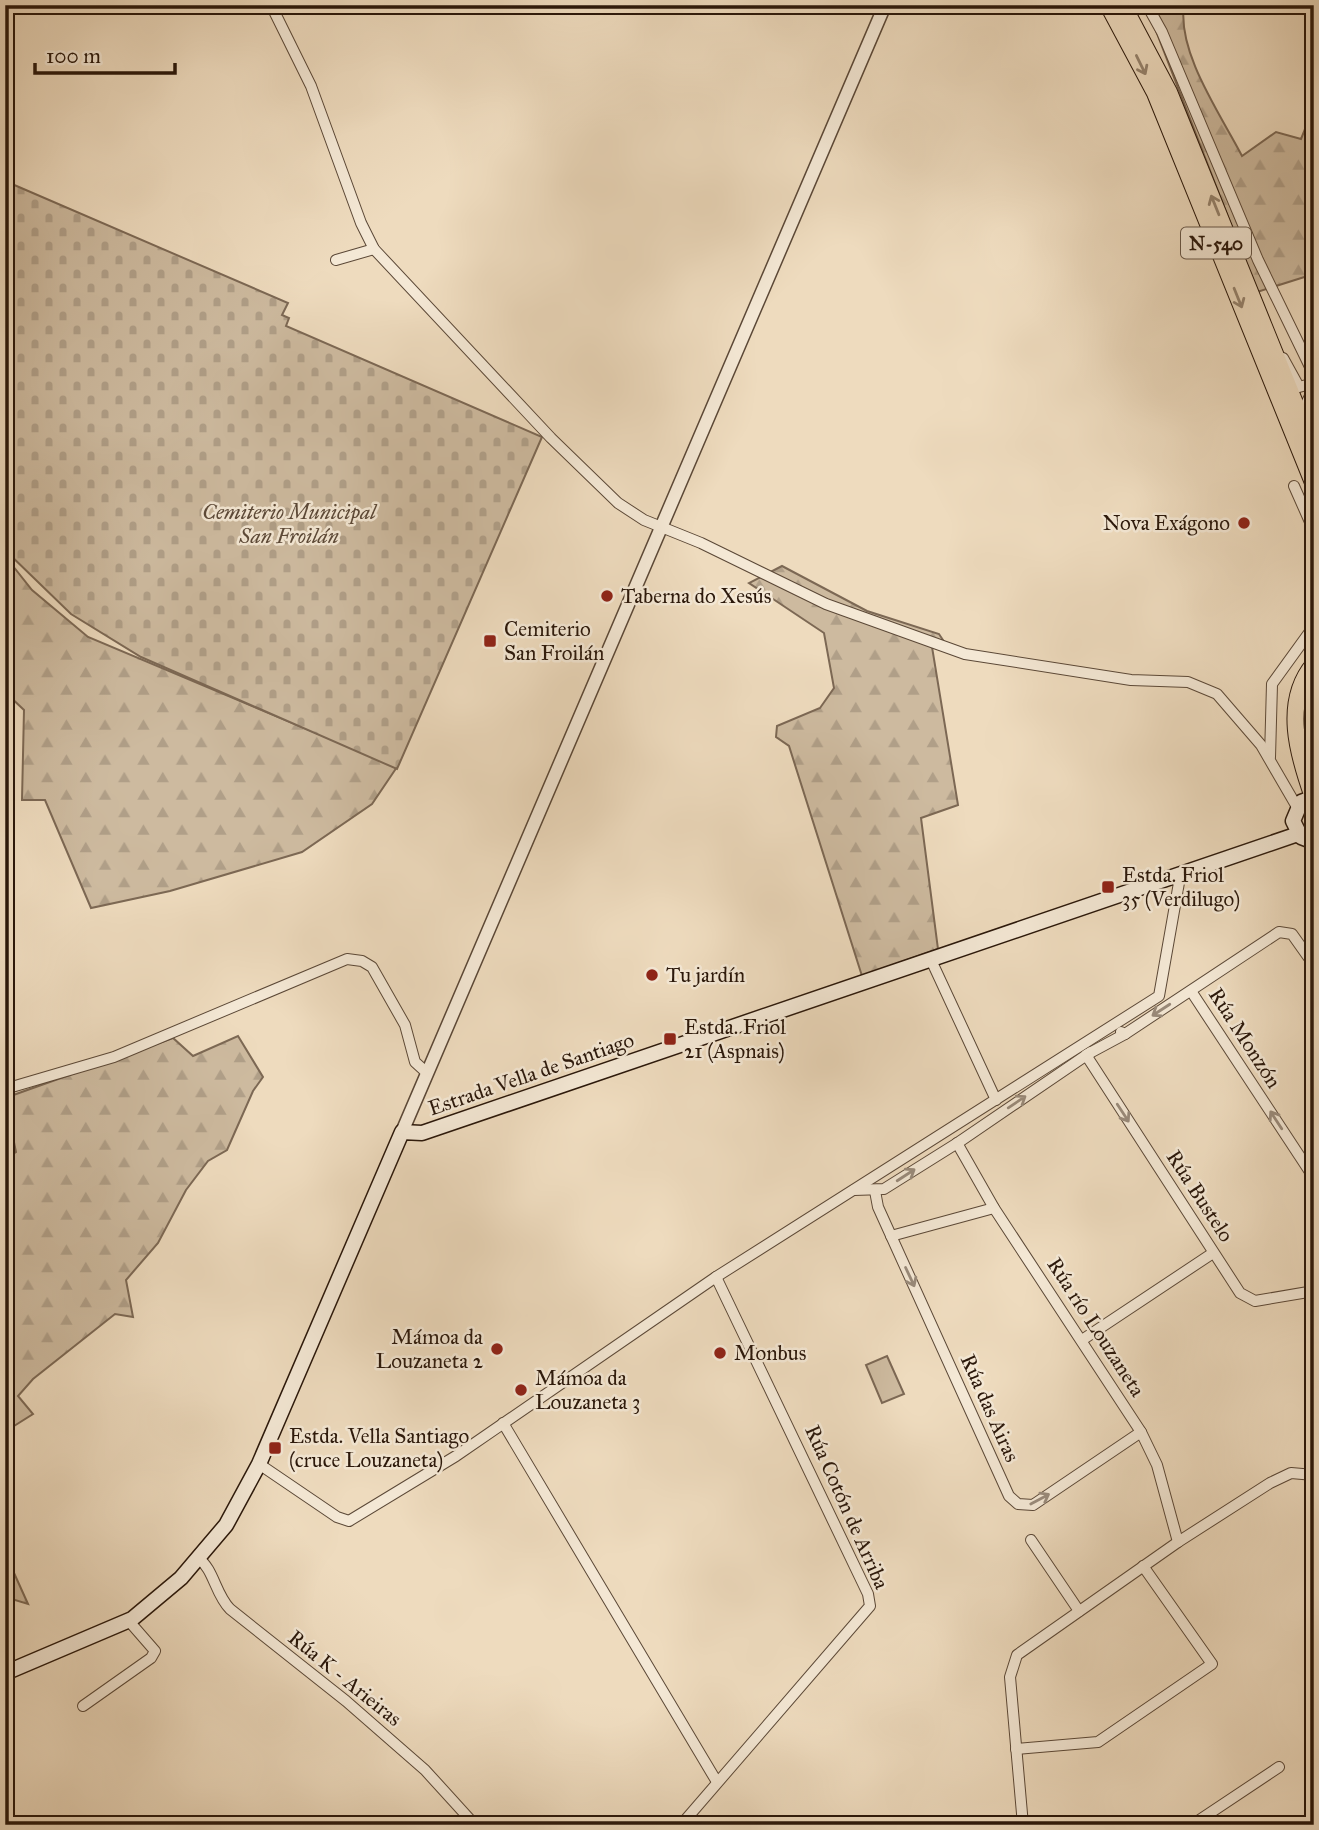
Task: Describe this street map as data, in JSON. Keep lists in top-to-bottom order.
{
  "streets": {
    "highway": ["N-540"],
    "main road": ["Estrada Vella de Santiago"],
    "street": [
      "Rúa Monzón",
      "Rúa Bustelo",
      "Rúa río Louzaneta",
      "Rúa das Airas",
      "Rúa Cotón de Arriba",
      "Rúa K - Arieiras"
    ]
  },
  "crossings": [
    ["Rúa río Louzaneta", "Rúa das Airas"]
  ],
  "one_way": ["Rúa Monzón", "Rúa Bustelo"],
  "parks": ["Cemiterio Municipal San Froilán"],
  "places": {
    "other": [
      "Nova Exágono",
      "Taberna do Xesús",
      "Tu jardín",
      "Mámoa da Louzaneta 2",
      "Monbus",
      "Mámoa da Louzaneta 3"
    ],
    "transit": [
      "Cemiterio San Froilán",
      "Estda. Friol 35 (Verdilugo)",
      "Estda. Friol 21 (Aspnais)",
      "Estda. Vella Santiago (cruce Louzaneta)"
    ]
  },
  "scale_bar": "100 m"
}
